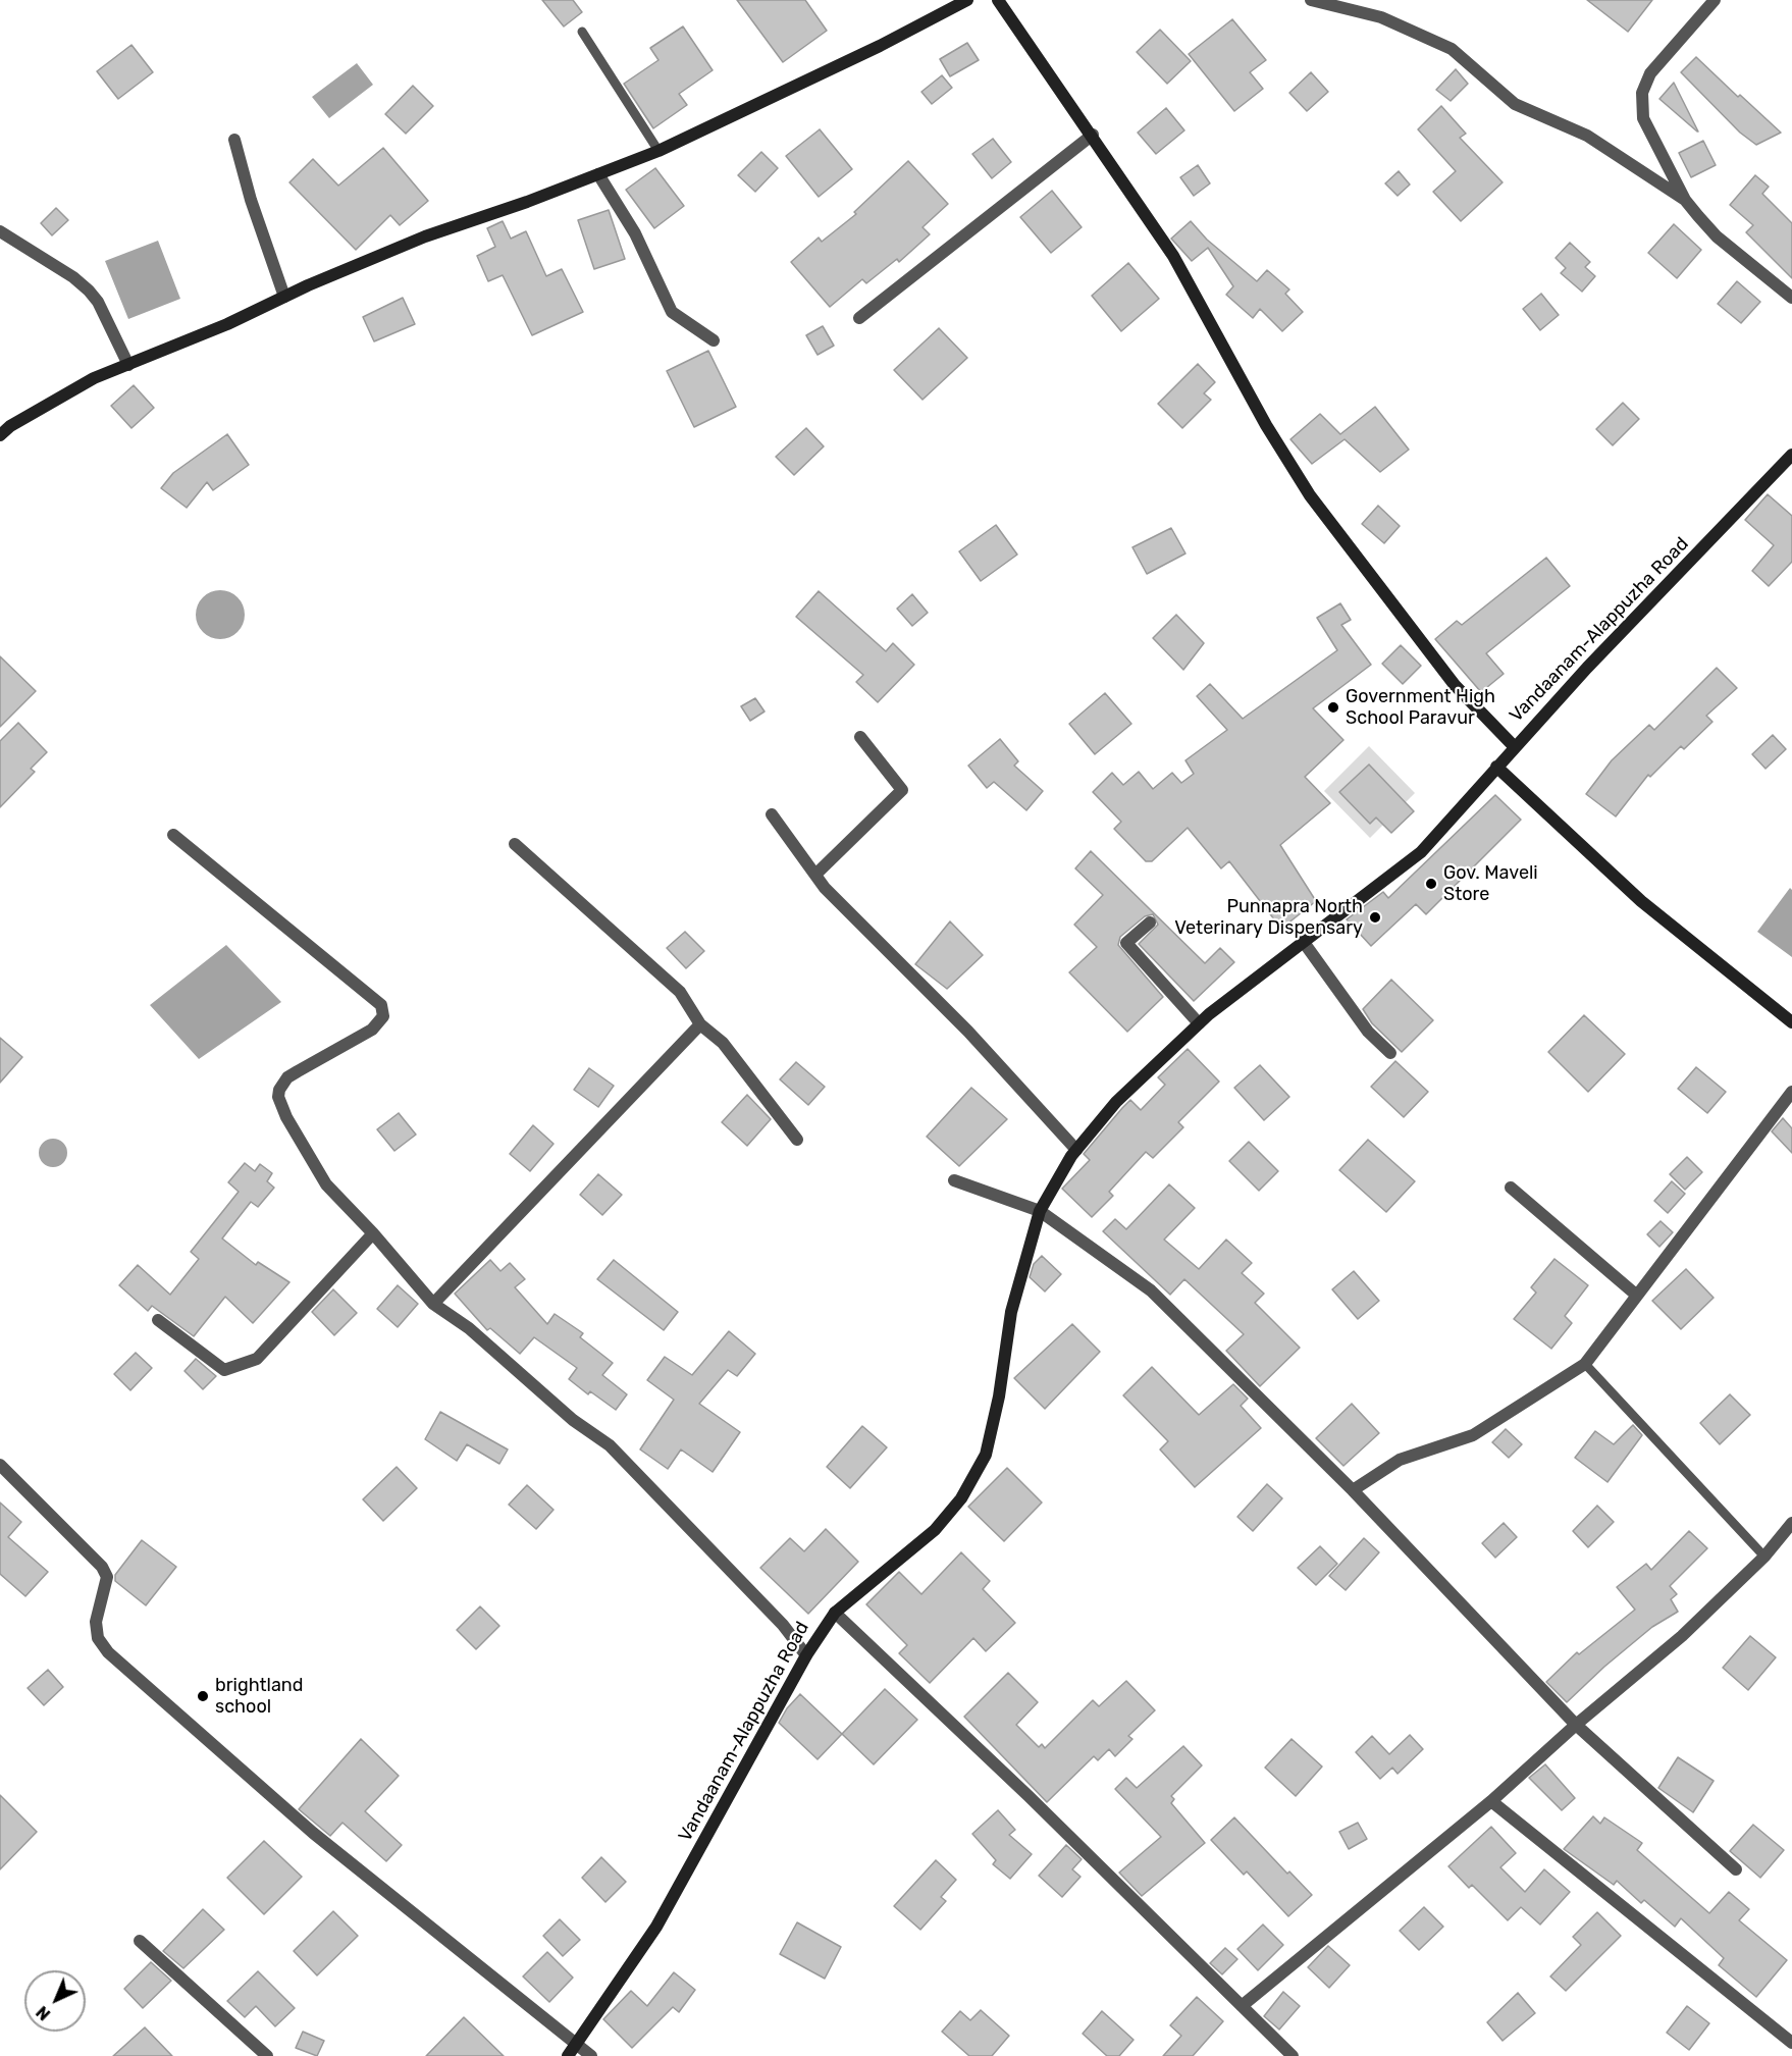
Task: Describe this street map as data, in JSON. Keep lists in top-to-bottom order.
{
  "streets": {
    "street": ["Vandaanam-Alappuzha Road"]
  },
  "places": [
    "Government High School Paravur",
    "Gov. Maveli Store",
    "Punnapra North Veterinary Dispensary",
    "brightland school"
  ],
  "north": "bottom left"
}
